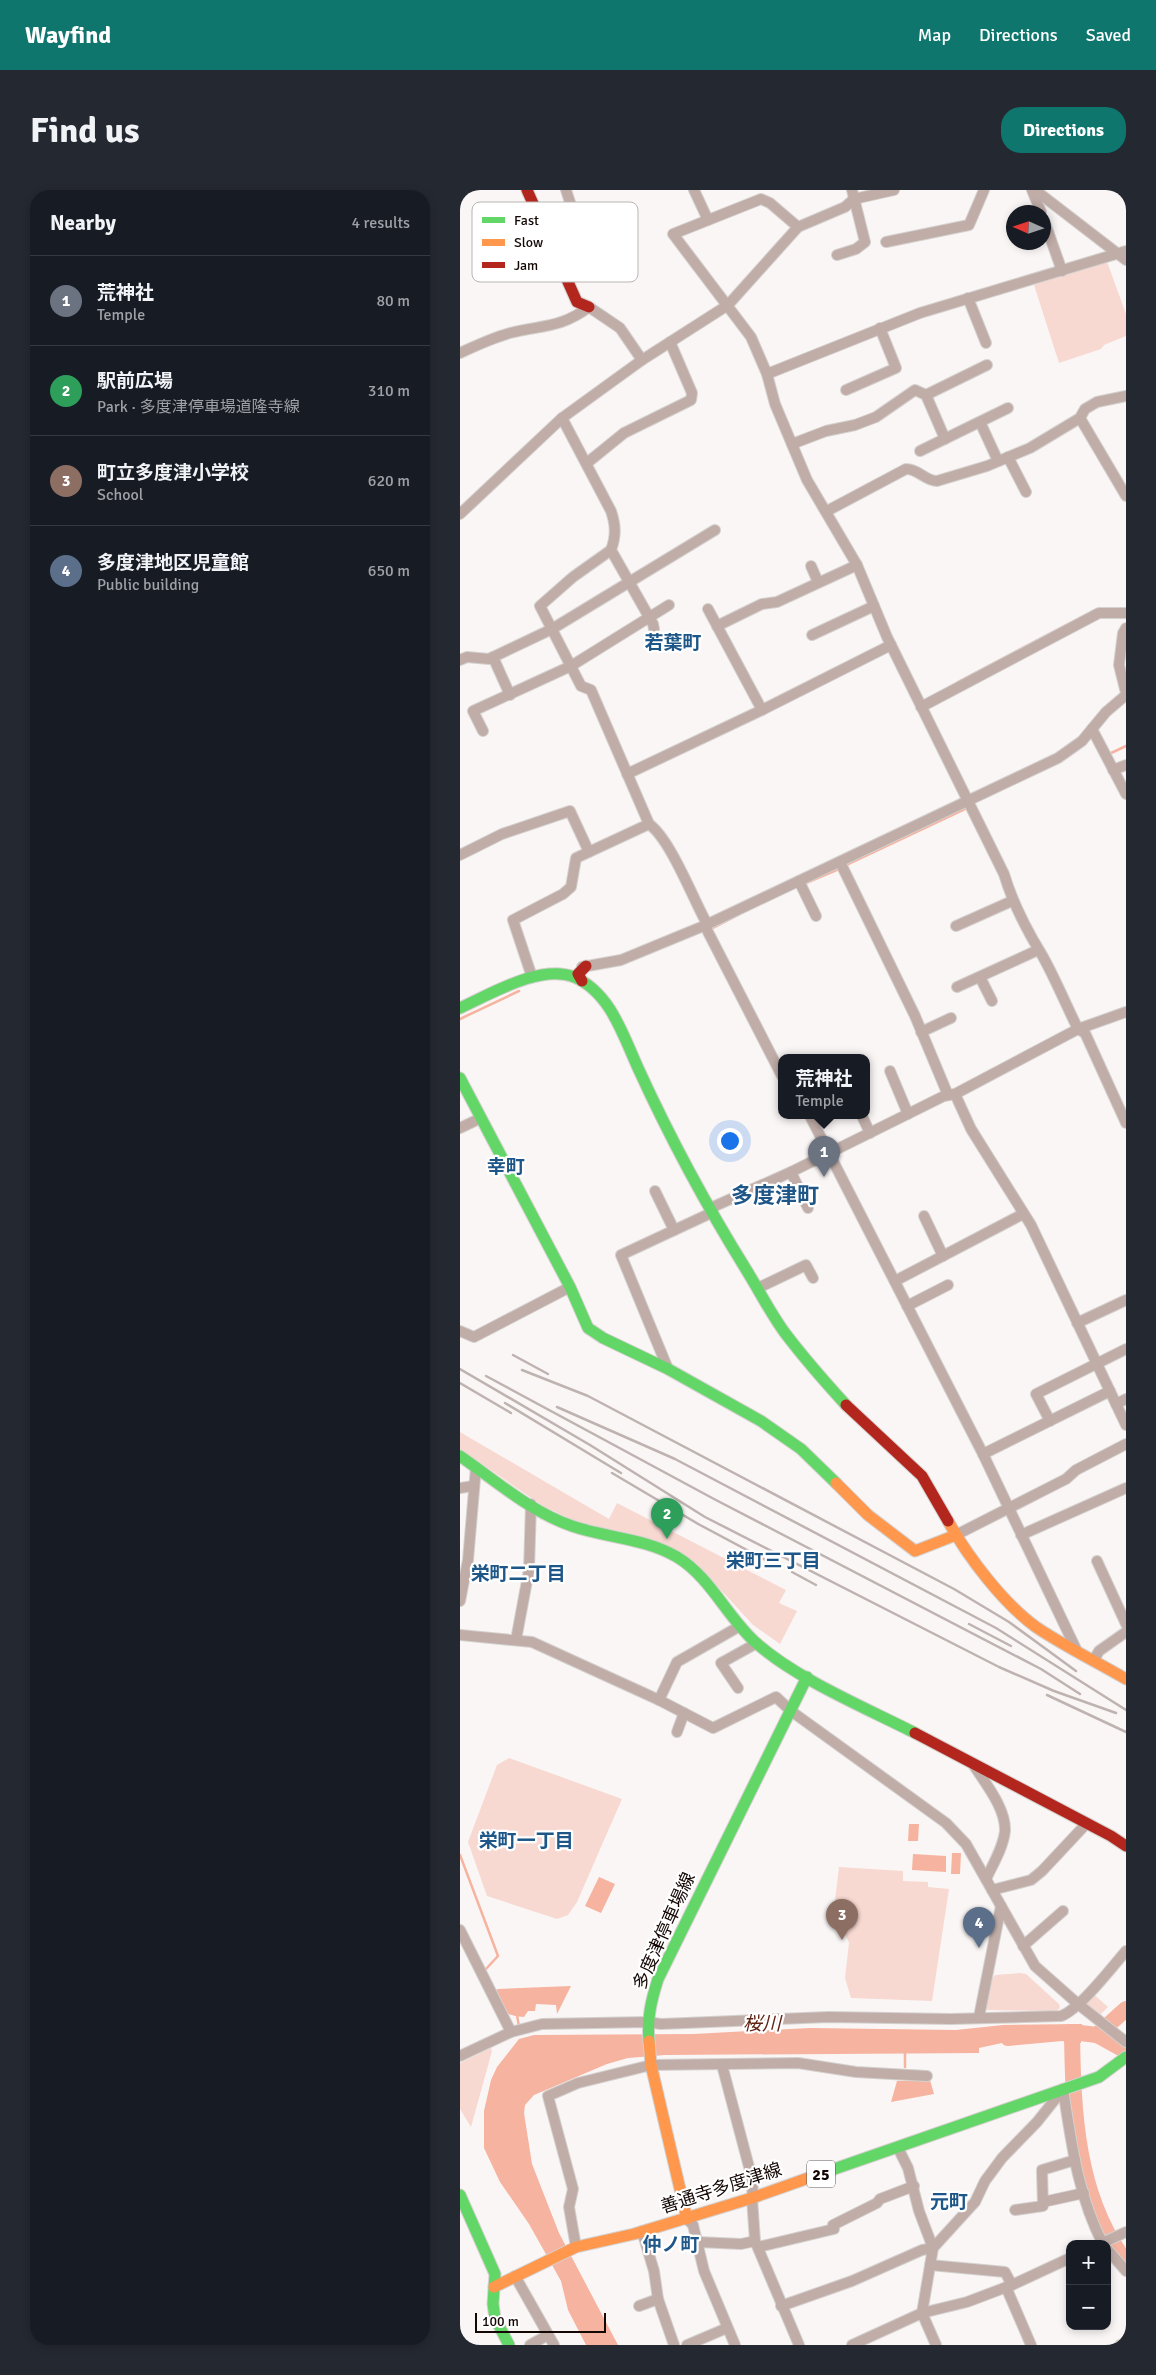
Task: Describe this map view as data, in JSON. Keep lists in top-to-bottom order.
{
  "streets": {
    "street": ["多度津停車場線", "25", "善通寺多度津線"]
  },
  "crossings": [
    ["多度津停車場線", "善通寺多度津線"]
  ],
  "districts": [
    "若葉町",
    "幸町",
    "多度津町",
    "栄町三丁目",
    "栄町二丁目",
    "栄町一丁目",
    "元町",
    "仲ノ町"
  ],
  "water": ["桜川"],
  "legend": ["Fast", "Slow", "Jam"],
  "scale_bar": "100 m",
  "north": "left",
  "page": {
    "header": "Wayfind",
    "nav": ["Map", "Directions", "Saved"],
    "buttons": "Directions",
    "title": "Find us",
    "heading": ["Nearby", "4 results"],
    "list": [
      {
        "mark": "1",
        "name": "荒神社",
        "note": "Temple",
        "value": "80 m"
      },
      {
        "mark": "2",
        "name": "駅前広場",
        "note": "Park · 多度津停車場道隆寺線",
        "value": "310 m"
      },
      {
        "mark": "3",
        "name": "町立多度津小学校",
        "note": "School",
        "value": "620 m"
      },
      {
        "mark": "4",
        "name": "多度津地区児童館",
        "note": "Public building",
        "value": "650 m"
      }
    ],
    "popup": ["荒神社", "Temple"],
    "pins": [
      "1",
      "2",
      "3",
      "4"
    ],
    "map_buttons": ["+", "−"],
    "scale": "100 m"
  }
}
